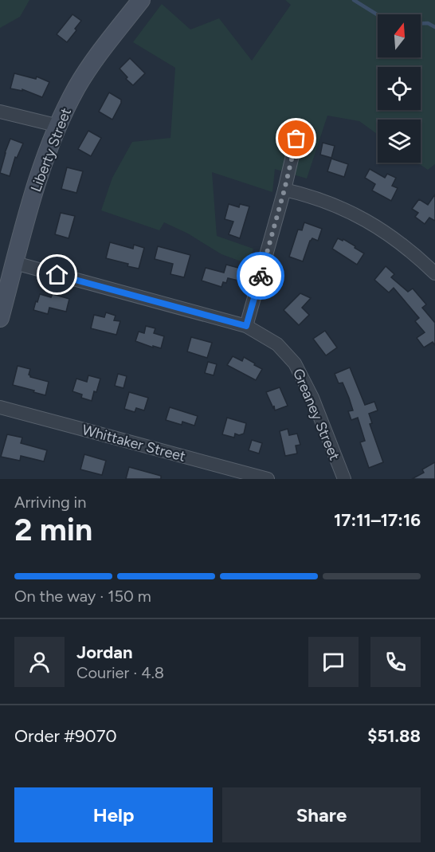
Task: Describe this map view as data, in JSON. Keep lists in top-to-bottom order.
{
  "streets": {
    "main road": ["Liberty Street"],
    "street": ["Greaney Street", "Whittaker Street"]
  },
  "crossings": [
    ["Liberty Street", "Greaney Street"]
  ],
  "north": "top",
  "page": {
    "heading": ["2 min", "Arriving in", "17:11–17:16"],
    "panel": [
      "Jordan",
      "Courier · 4.8",
      "Order #9070",
      "$51.88"
    ],
    "bar": "On the way · 150 m",
    "buttons": ["Help", "Share"]
  }
}
